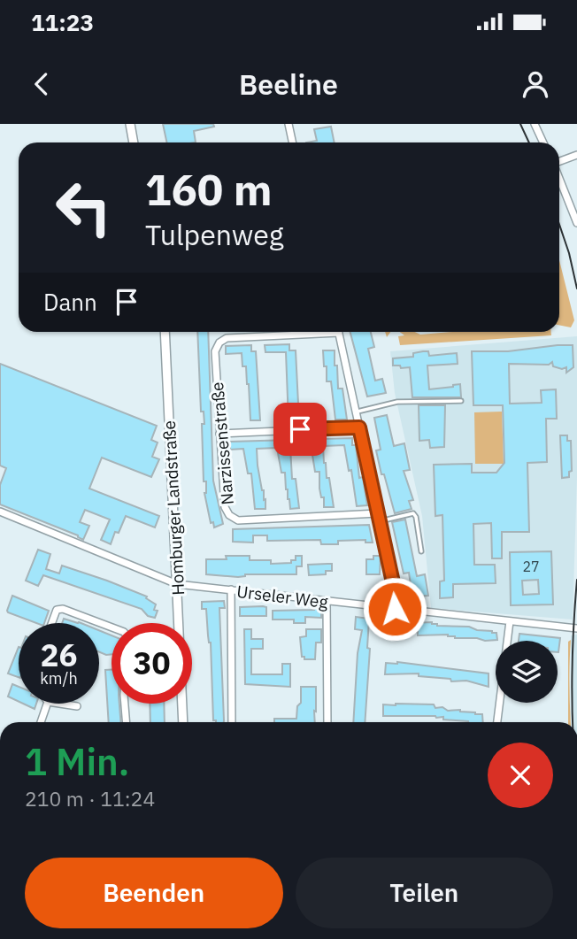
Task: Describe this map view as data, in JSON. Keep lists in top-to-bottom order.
{
  "streets": {
    "street": ["Narzissenstraße", "Homburger Landstraße", "Urseler Weg"]
  },
  "crossings": [
    ["Homburger Landstraße", "Urseler Weg"]
  ],
  "house_numbers": ["27"],
  "page": {
    "status": "11:23",
    "header": "Beeline",
    "turn": ["160 m", "Tulpenweg"],
    "then": "Dann",
    "speed": "26 km/h",
    "limit": "30",
    "heading": ["1 Min.", "210 m · 11:24"],
    "buttons": ["Beenden", "Teilen"]
  }
}
